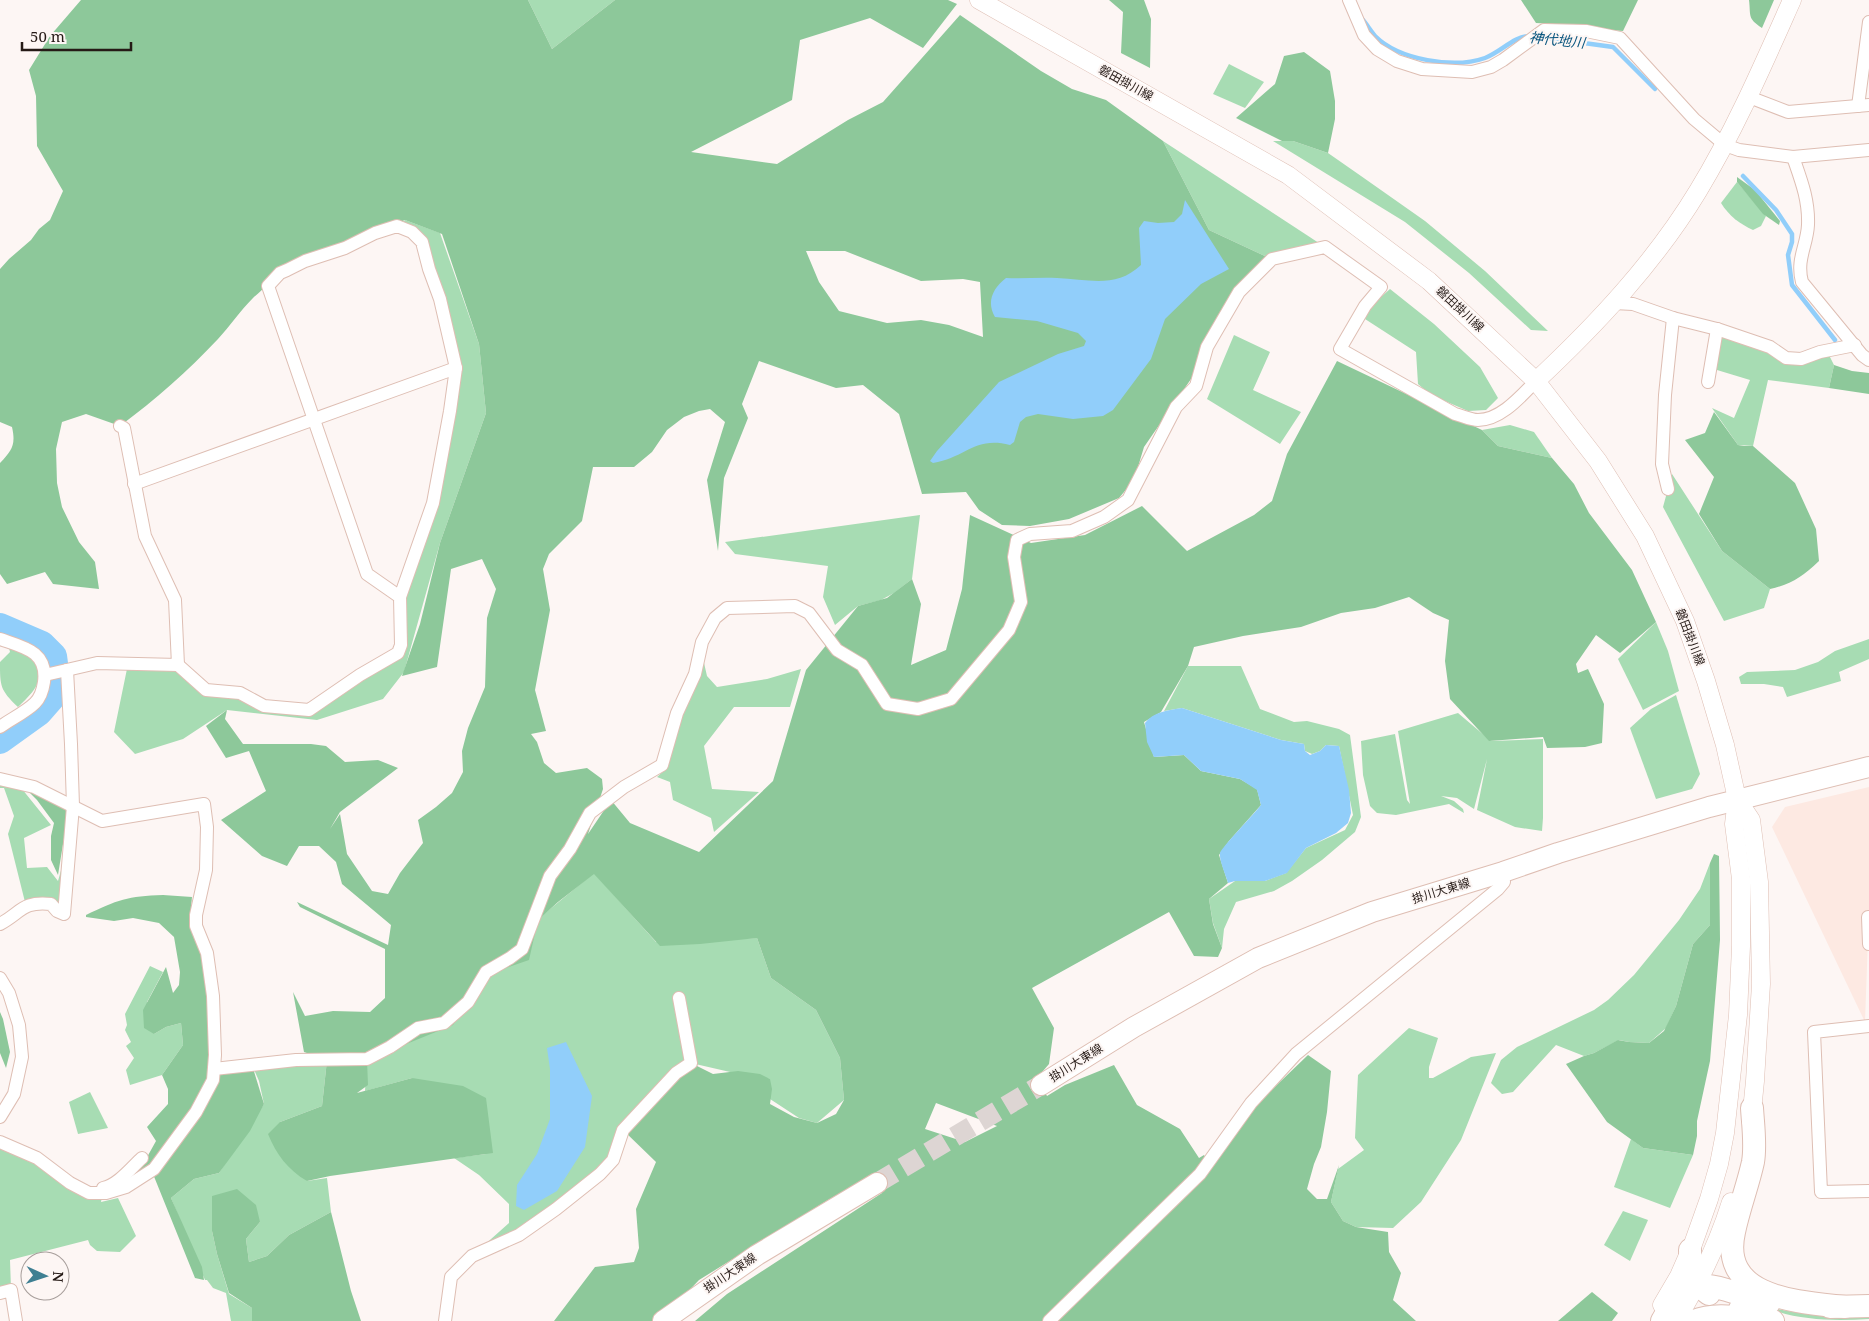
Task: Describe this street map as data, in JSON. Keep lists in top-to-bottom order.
{
  "streets": {
    "main road": ["掛川大東線"],
    "street": ["磐田掛川線"]
  },
  "crossings": [
    ["磐田掛川線", "掛川大東線"]
  ],
  "water": ["神代地川"],
  "scale_bar": "50 m",
  "north": "right"
}
